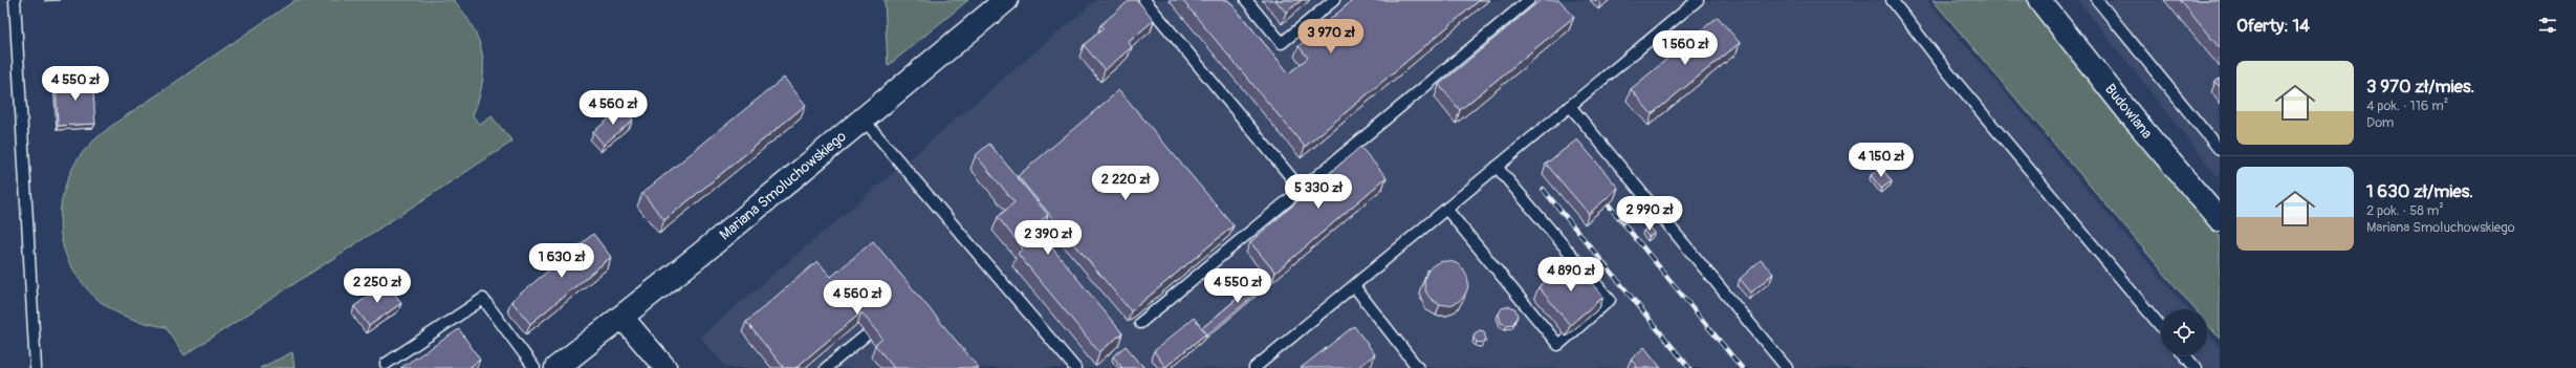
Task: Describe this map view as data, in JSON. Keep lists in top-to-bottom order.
{
  "streets": {
    "street": ["Budowlana", "Mariana Smoluchowskiego"]
  },
  "page": {
    "heading": "Oferty: 14",
    "price": [
      "3 970 zł",
      "1 560 zł",
      "4 550 zł",
      "4 560 zł",
      "4 150 zł",
      "2 220 zł",
      "5 330 zł",
      "2 990 zł",
      "2 390 zł",
      "1 630 zł",
      "4 890 zł",
      "2 250 zł",
      "4 550 zł",
      "4 560 zł"
    ],
    "list": [
      {
        "name": "3 970 zł/mies.",
        "note": "4 pok. · 116 m² · Dom"
      },
      {
        "name": "1 630 zł/mies.",
        "note": "2 pok. · 58 m² · Mariana Smoluchowskiego"
      }
    ]
  }
}
